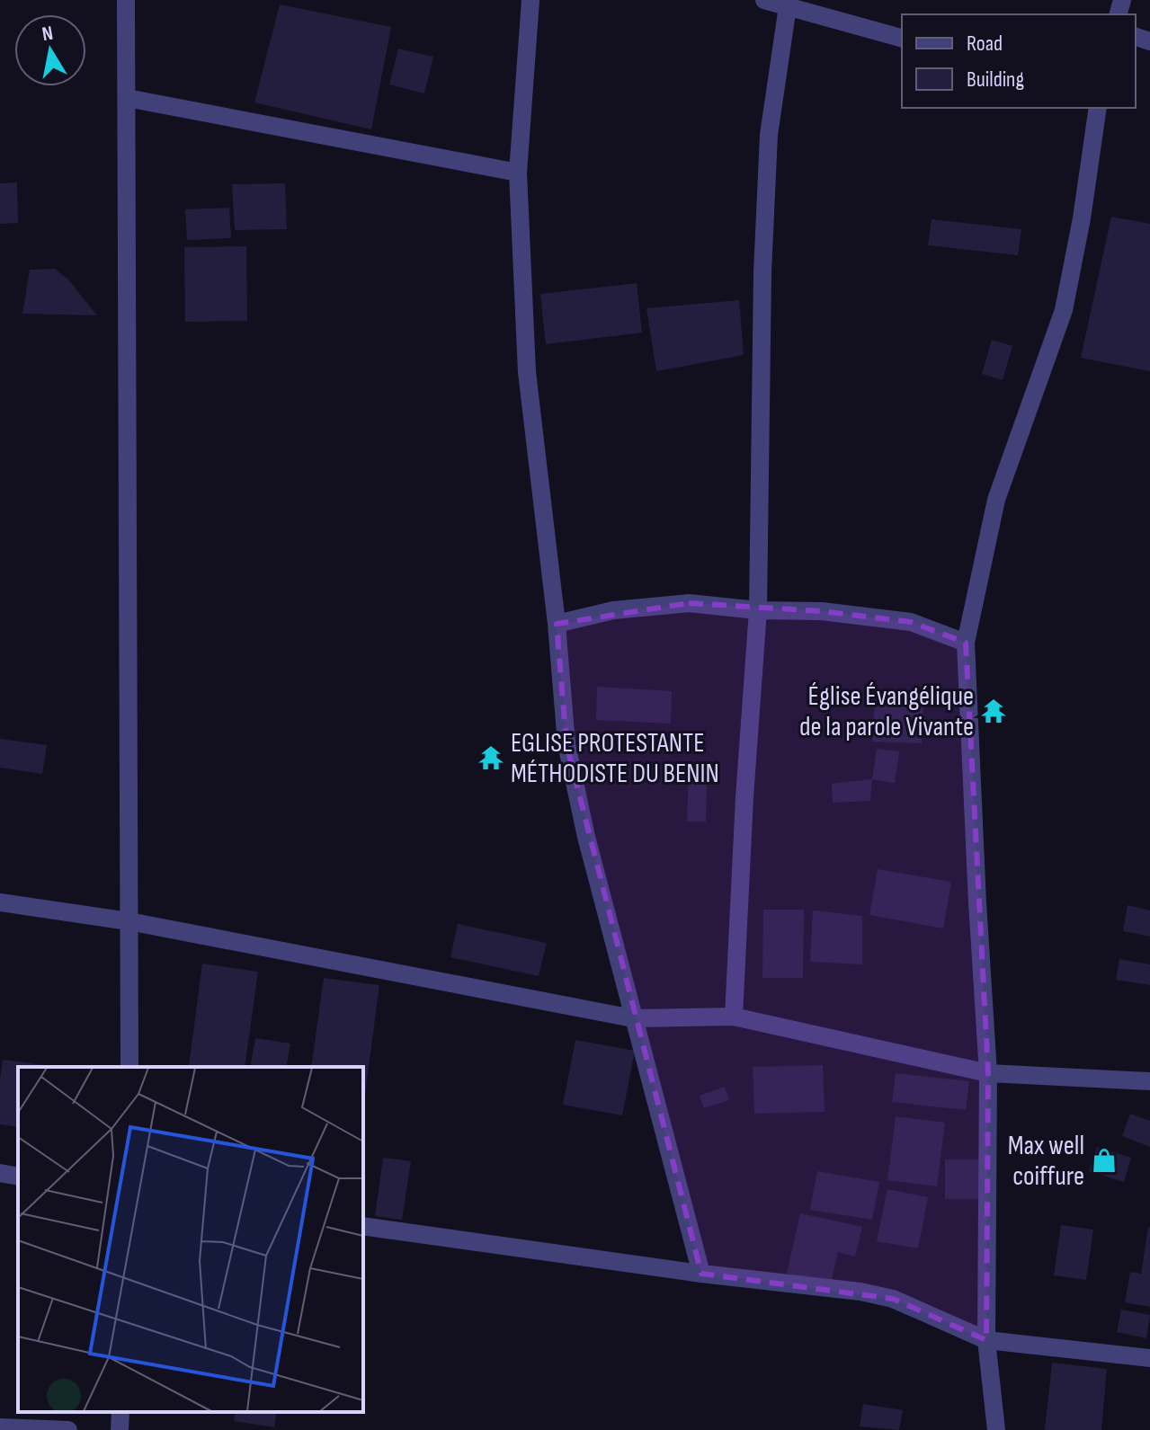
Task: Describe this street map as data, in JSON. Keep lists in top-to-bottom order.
{
  "places": {
    "temple": ["Église Évangélique de la parole Vivante", "EGLISE PROTESTANTE MÉTHODISTE DU BENIN"],
    "shop": ["Max well coiffure"]
  },
  "legend": ["Road", "Building"],
  "north": "top"
}
